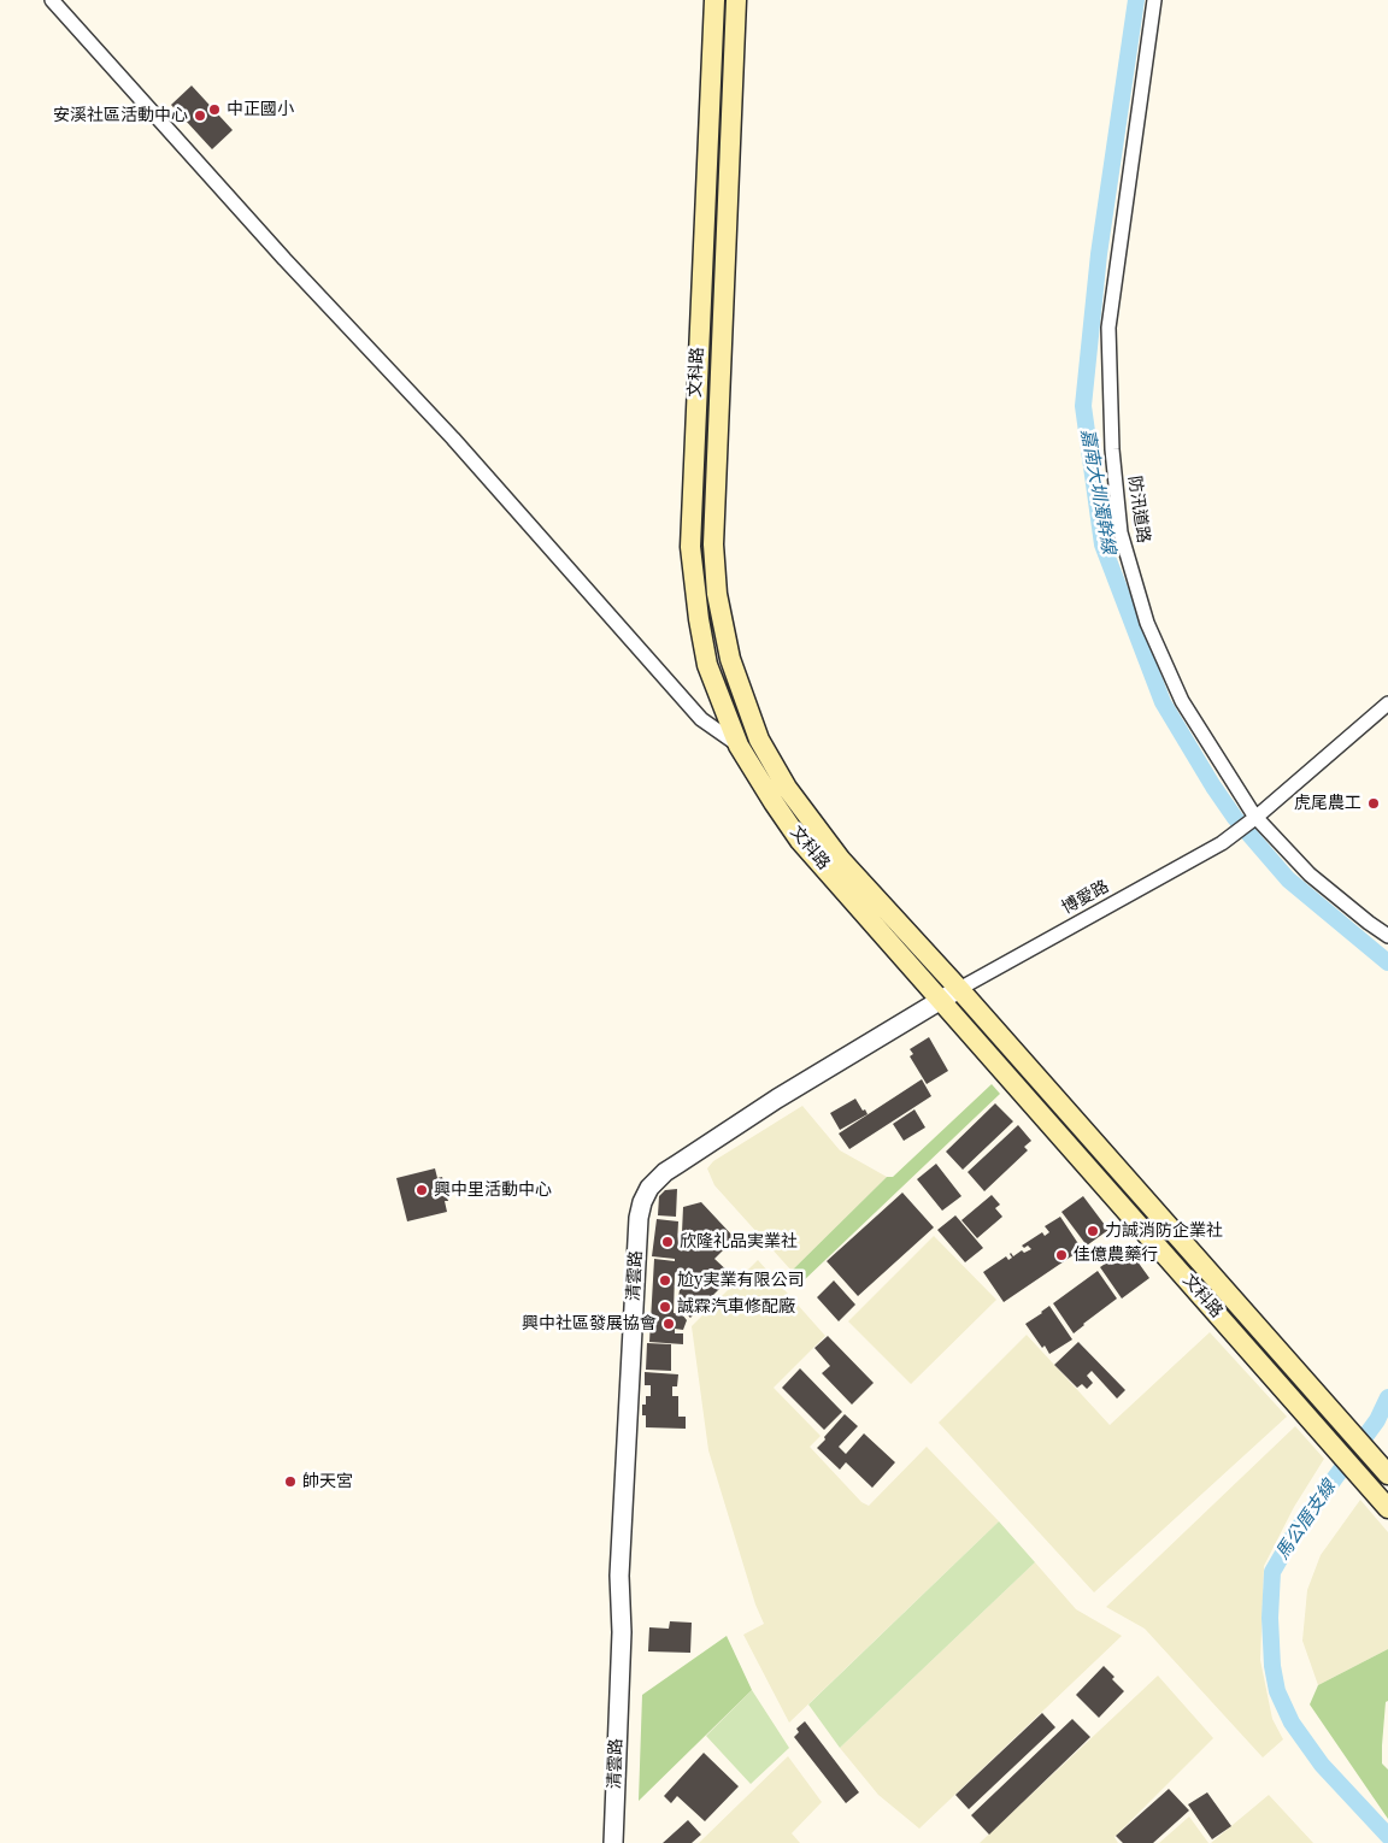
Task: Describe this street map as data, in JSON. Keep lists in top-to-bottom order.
{
  "streets": {
    "main road": ["文科路"],
    "street": ["防汛道路", "博愛路", "清雲路"]
  },
  "crossings": [
    ["文科路", "博愛路"],
    ["文科路", "清雲路"],
    ["防汛道路", "博愛路"],
    ["博愛路", "清雲路"]
  ],
  "water": ["嘉南大圳濁幹線", "馬公厝支線"],
  "places": [
    "中正國小",
    "安溪社區活動中心",
    "虎尾農工",
    "興中里活動中心",
    "力誠消防企業社",
    "欣隆礼品実業社",
    "佳億農藥行",
    "尬y実業有限公司",
    "誠霖汽車修配廠",
    "興中社區發展協會",
    "帥天宮"
  ]
}
